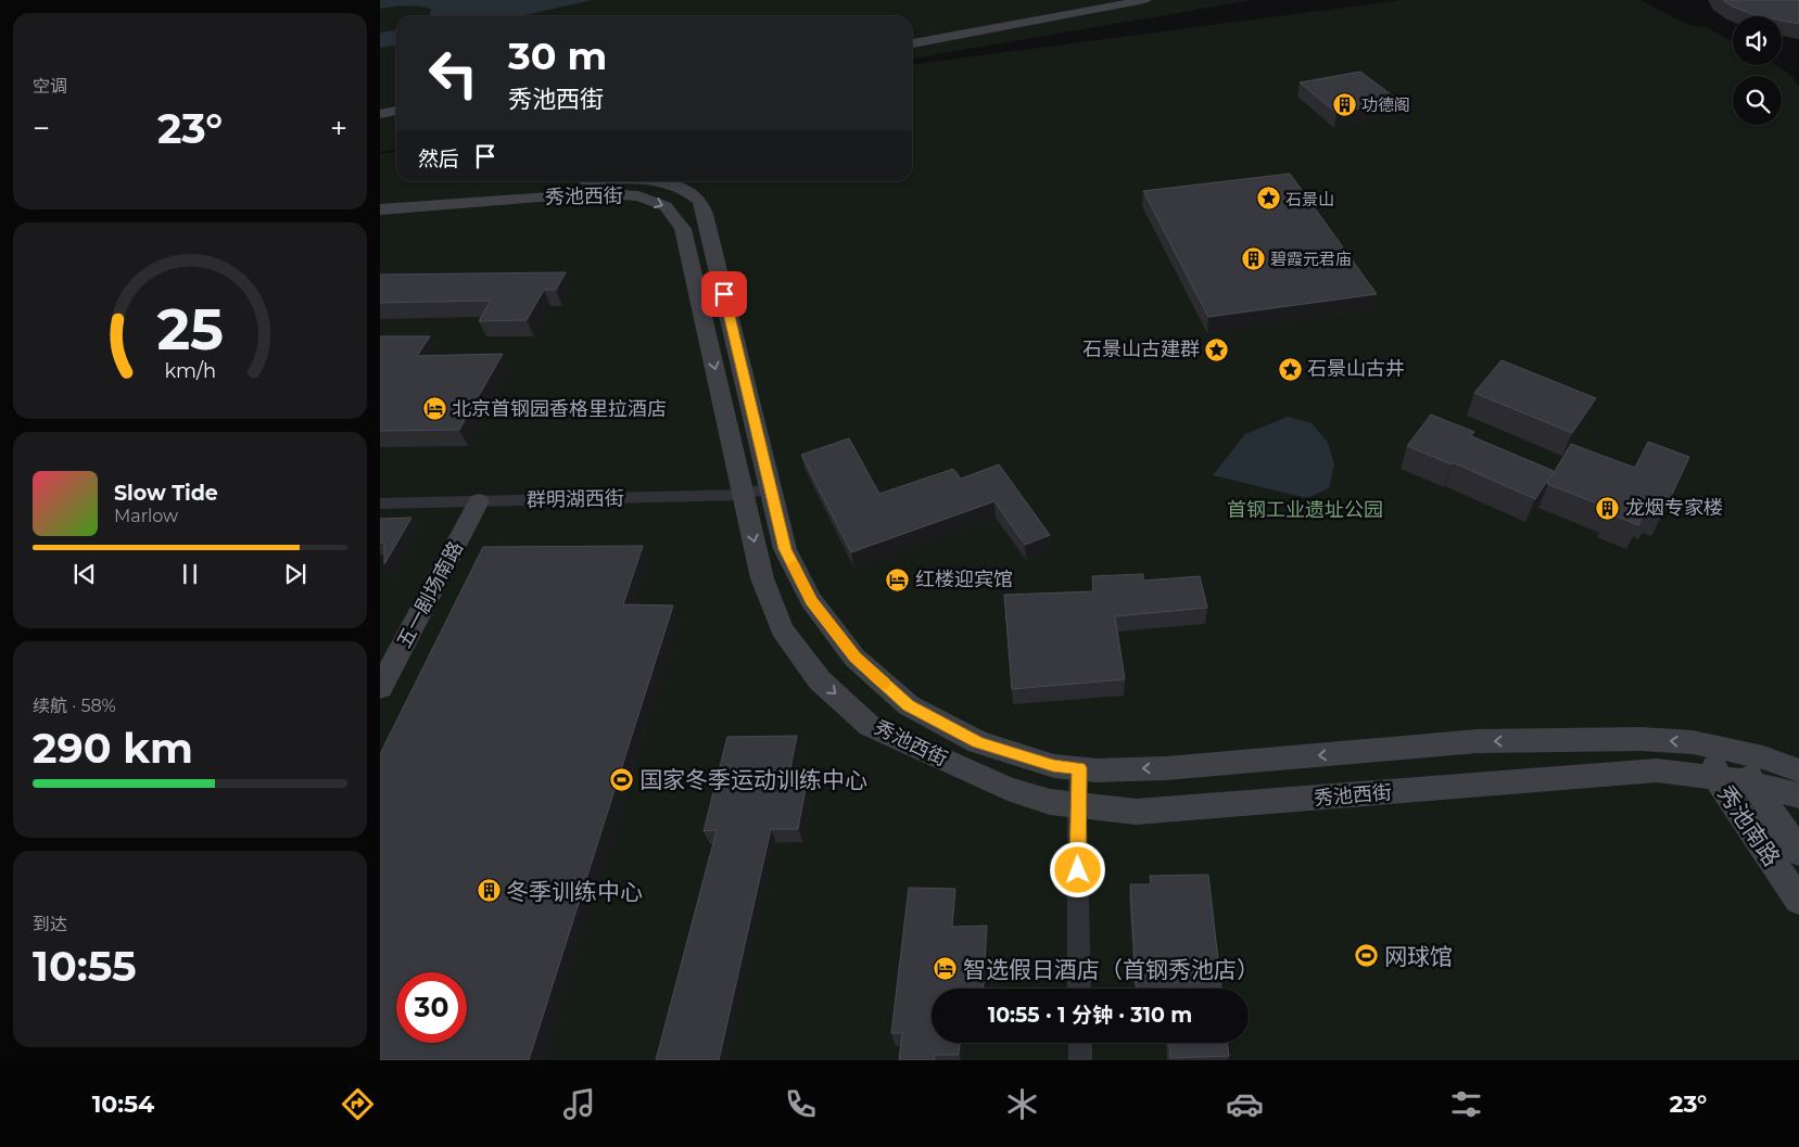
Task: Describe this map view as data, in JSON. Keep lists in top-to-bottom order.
{
  "streets": {
    "street": [
      "秀池西街",
      "群明湖西街",
      "五一剧场南路",
      "秀池南路"
    ]
  },
  "crossings": [
    ["秀池西街", "群明湖西街"],
    ["秀池西街", "秀池南路"],
    ["群明湖西街", "五一剧场南路"]
  ],
  "parks": ["首钢工业遗址公园"],
  "places": {
    "building": [
      "功德阁",
      "碧霞元君庙",
      "龙烟专家楼",
      "冬季训练中心"
    ],
    "place": ["石景山", "石景山古建群", "石景山古井"],
    "hotel": ["北京首钢园香格里拉酒店", "红楼迎宾馆", "智选假日酒店（首钢秀池店）"],
    "sports": ["国家冬季运动训练中心", "网球馆"]
  },
  "page": {
    "tile": [
      "空调",
      ["续航 · 58%", "290 km"],
      ["到达", "10:55"]
    ],
    "turn": ["30 m", "秀池西街"],
    "heat": ["−", "23°", "+"],
    "then": "然后",
    "song": ["Slow Tide", "Marlow"],
    "limit": "30",
    "trip": "10:55 · 1 分钟 · 310 m",
    "tabs": ["10:54", "23°"],
    "gauge": ["25", "km/h"]
  }
}
